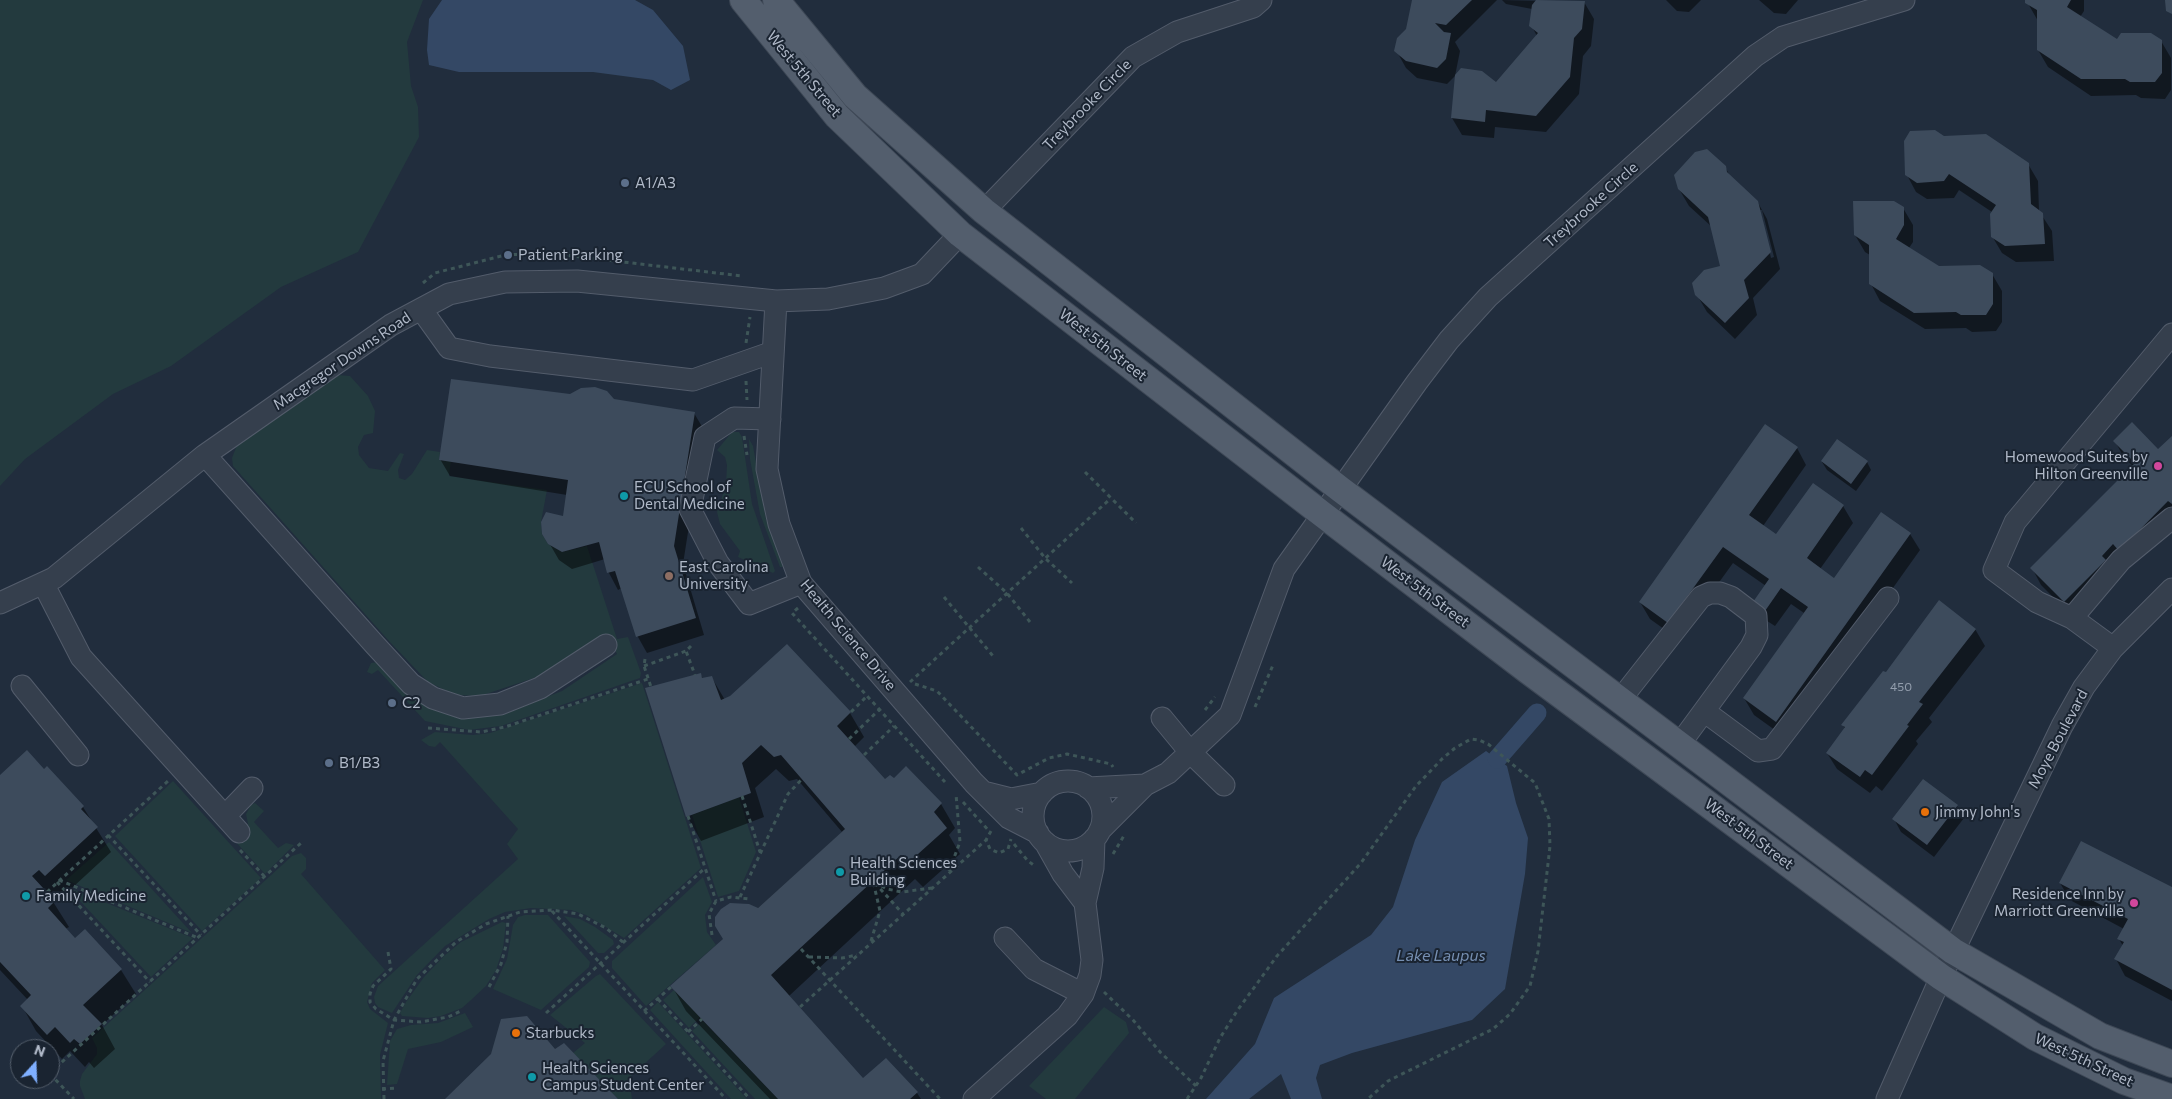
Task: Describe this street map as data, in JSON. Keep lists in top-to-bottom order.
{
  "streets": {
    "main road": ["West 5th Street"],
    "street": [
      "Treybrooke Circle",
      "Macgregor Downs Road",
      "Health Science Drive",
      "Moye Boulevard"
    ]
  },
  "crossings": [
    ["West 5th Street", "Treybrooke Circle"],
    ["West 5th Street", "Macgregor Downs Road"],
    ["West 5th Street", "Moye Boulevard"],
    ["Macgregor Downs Road", "Health Science Drive"]
  ],
  "water": ["Lake Laupus"],
  "places": [
    "A1/A3",
    "Patient Parking",
    "Homewood Suites by Hilton Greenville",
    "ECU School of Dental Medicine",
    "East Carolina University",
    "C2",
    "B1/B3",
    "Jimmy John's",
    "Health Sciences Building",
    "Family Medicine",
    "Residence Inn by Marriott Greenville",
    "Starbucks",
    "Health Sciences Campus Student Center"
  ],
  "house_numbers": ["450"],
  "north": "top"
}
